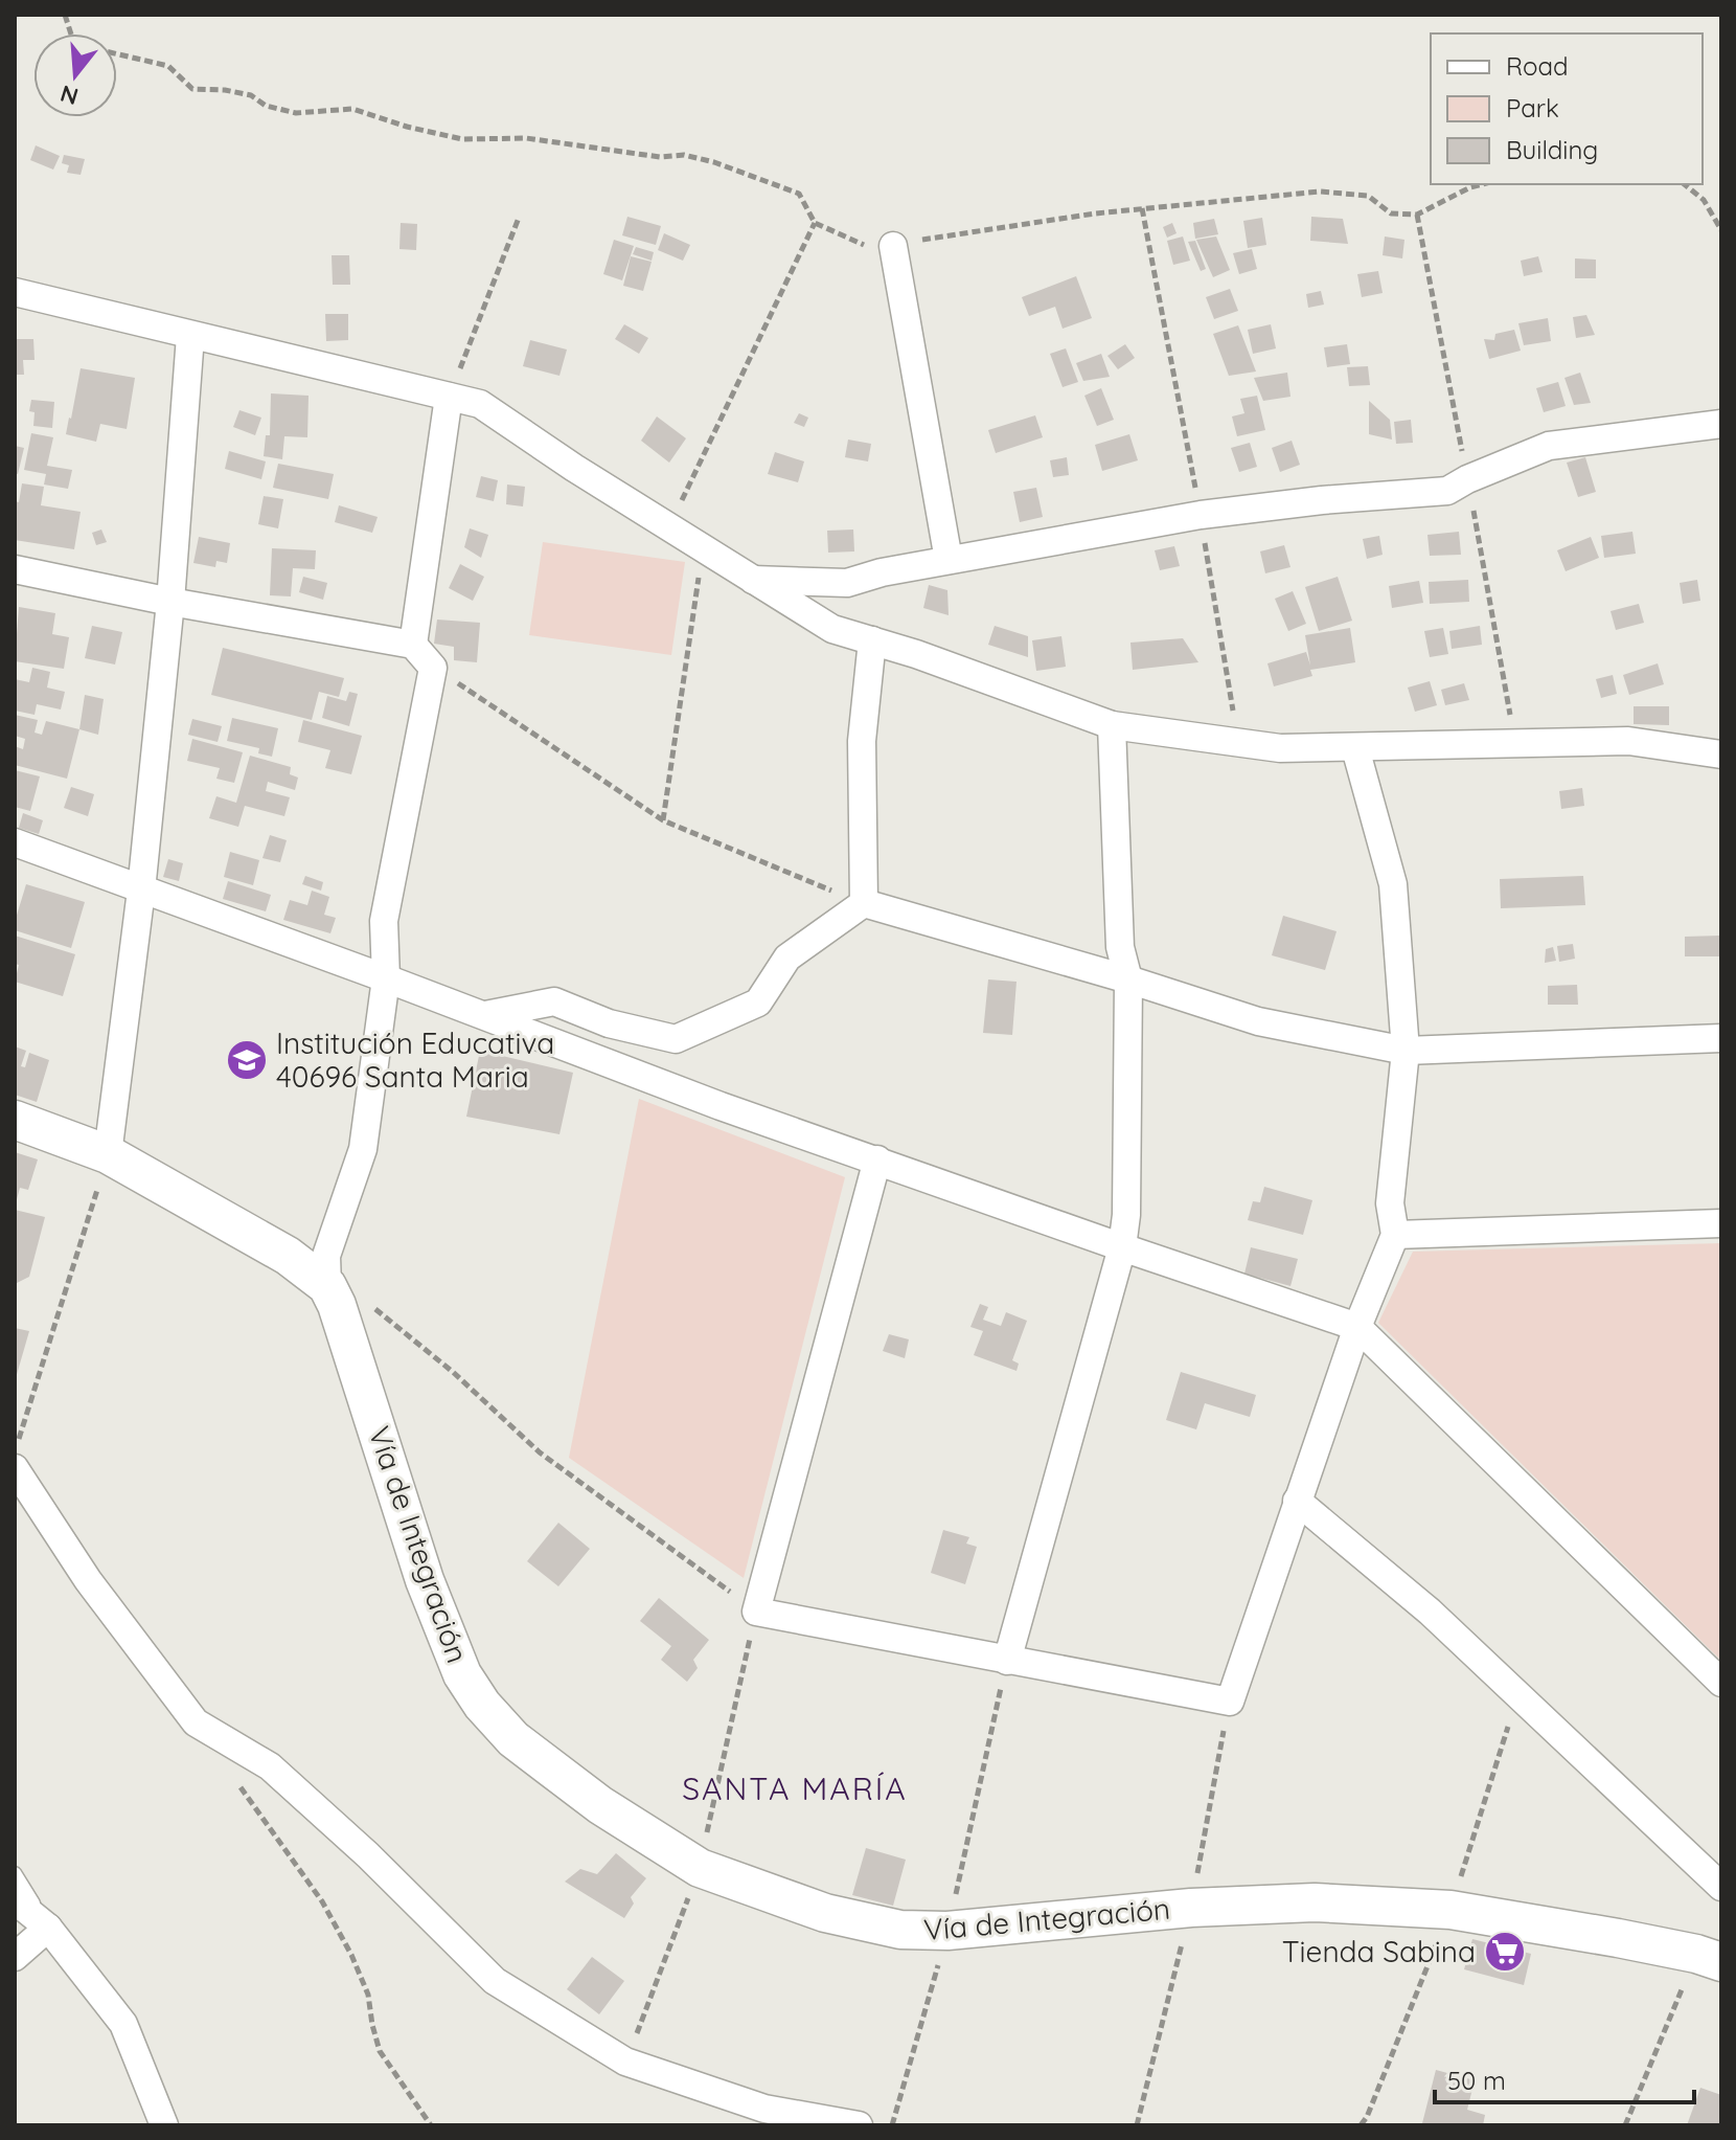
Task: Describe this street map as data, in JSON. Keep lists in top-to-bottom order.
{
  "streets": {
    "main road": ["Vía de Integración"]
  },
  "districts": ["SANTA MARÍA"],
  "places": {
    "school or university": ["Institución Educativa 40696 Santa Maria"],
    "supermarket": ["Tienda Sabina"]
  },
  "legend": ["Road", "Park", "Building"],
  "scale_bar": "50 m",
  "north": "bottom"
}
